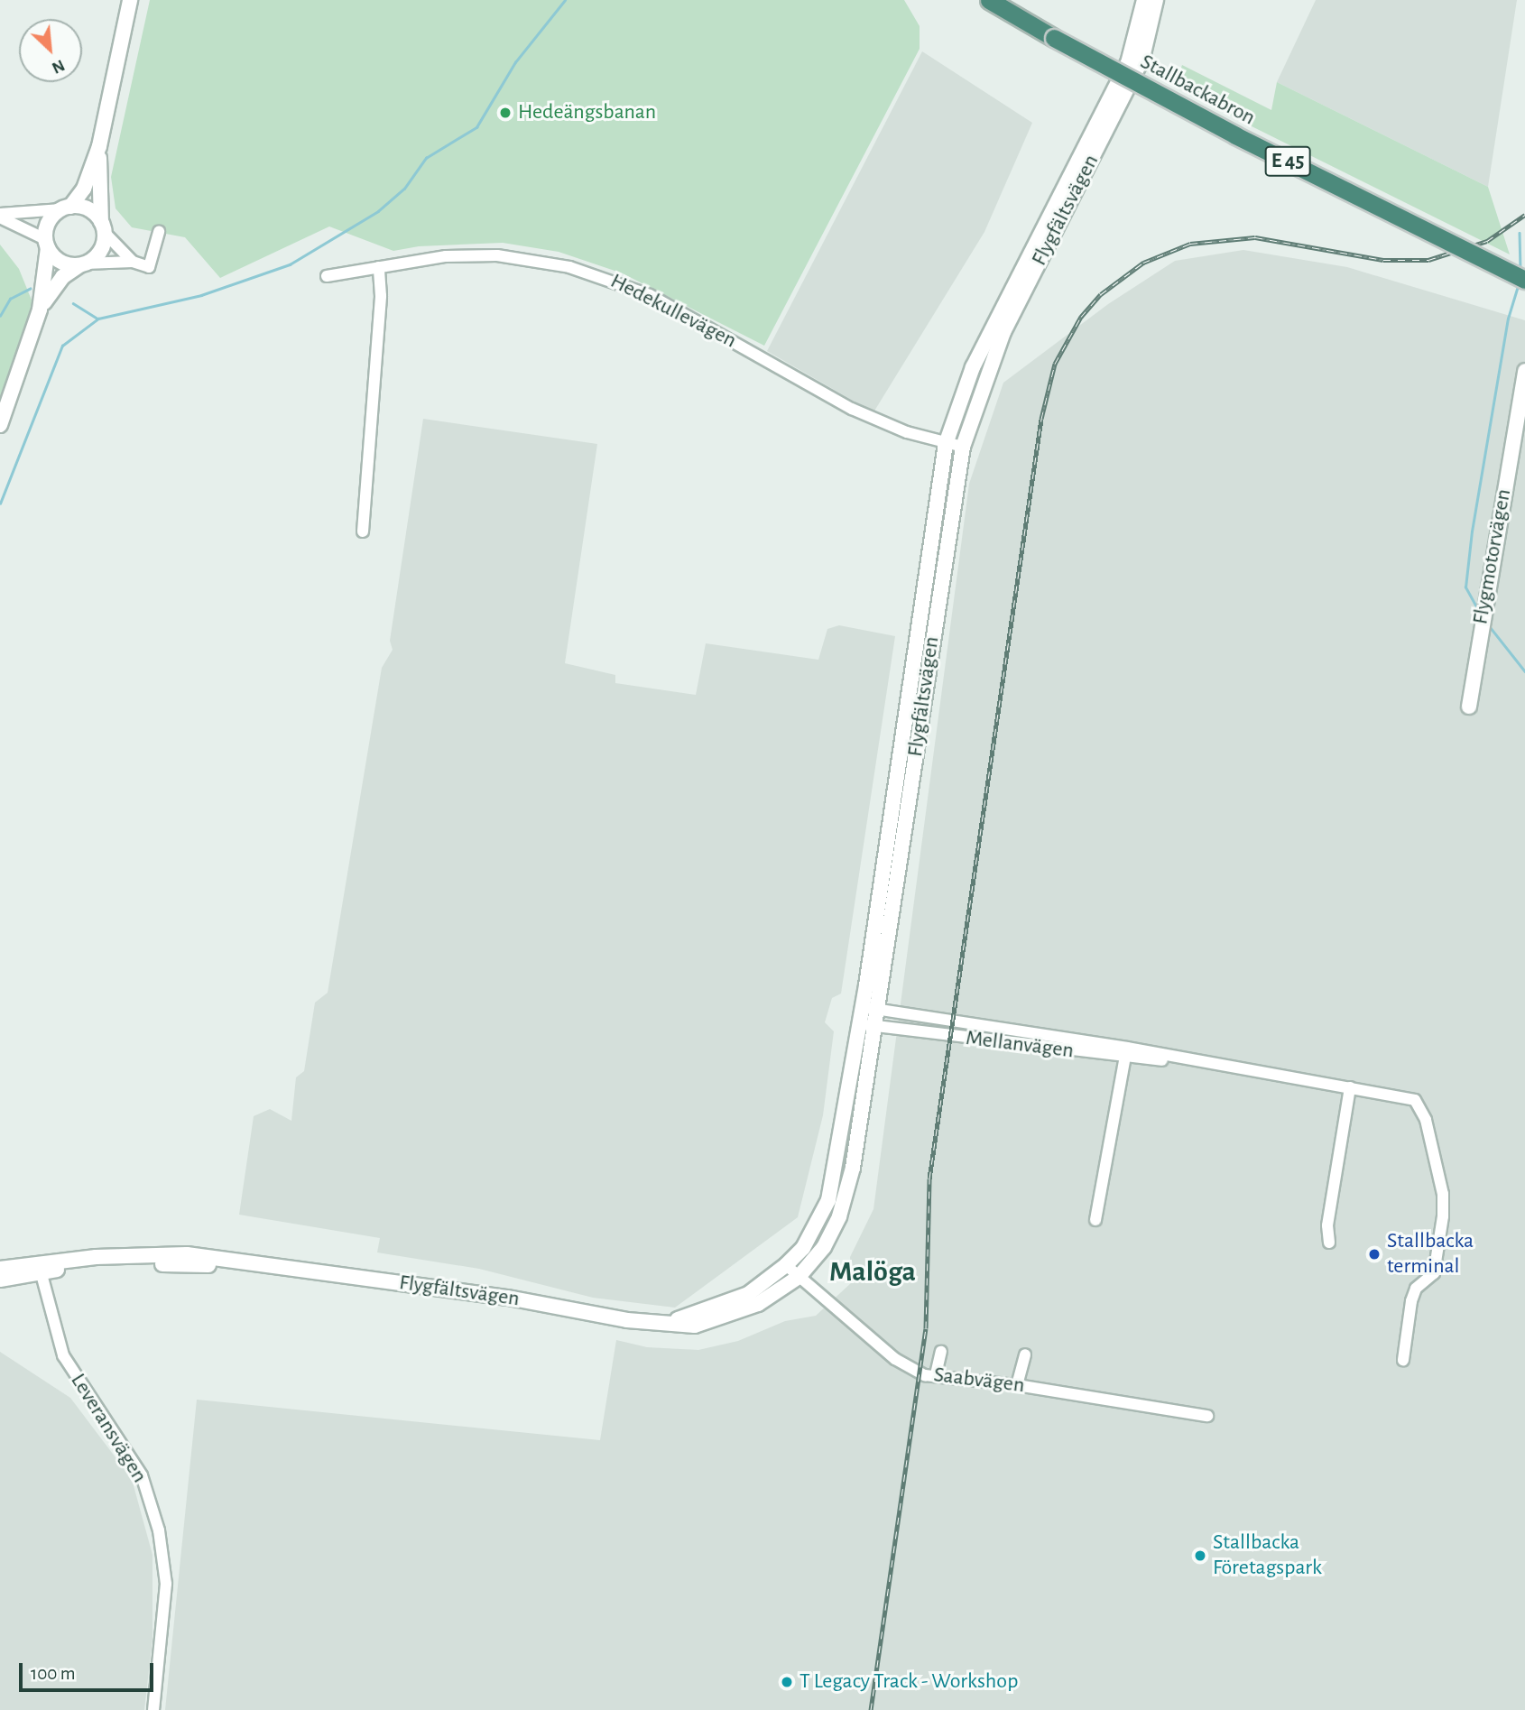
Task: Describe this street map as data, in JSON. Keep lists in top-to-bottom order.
{
  "streets": {
    "highway": ["Stallbackabron", "E 45"],
    "street": [
      "Flygfältsvägen",
      "Hedekullevägen",
      "Flygmotorvägen",
      "Mellanvägen",
      "Saabvägen",
      "Leveransvägen"
    ]
  },
  "crossings": [
    ["Flygfältsvägen", "Hedekullevägen"],
    ["Flygfältsvägen", "Mellanvägen"],
    ["Flygfältsvägen", "Saabvägen"],
    ["Flygfältsvägen", "Leveransvägen"]
  ],
  "districts": ["Malöga"],
  "places": [
    "Hedeängsbanan",
    "Stallbacka terminal",
    "Stallbacka Företagspark",
    "T Legacy Track - Workshop"
  ],
  "scale_bar": "100 m",
  "north": "bottom right"
}
